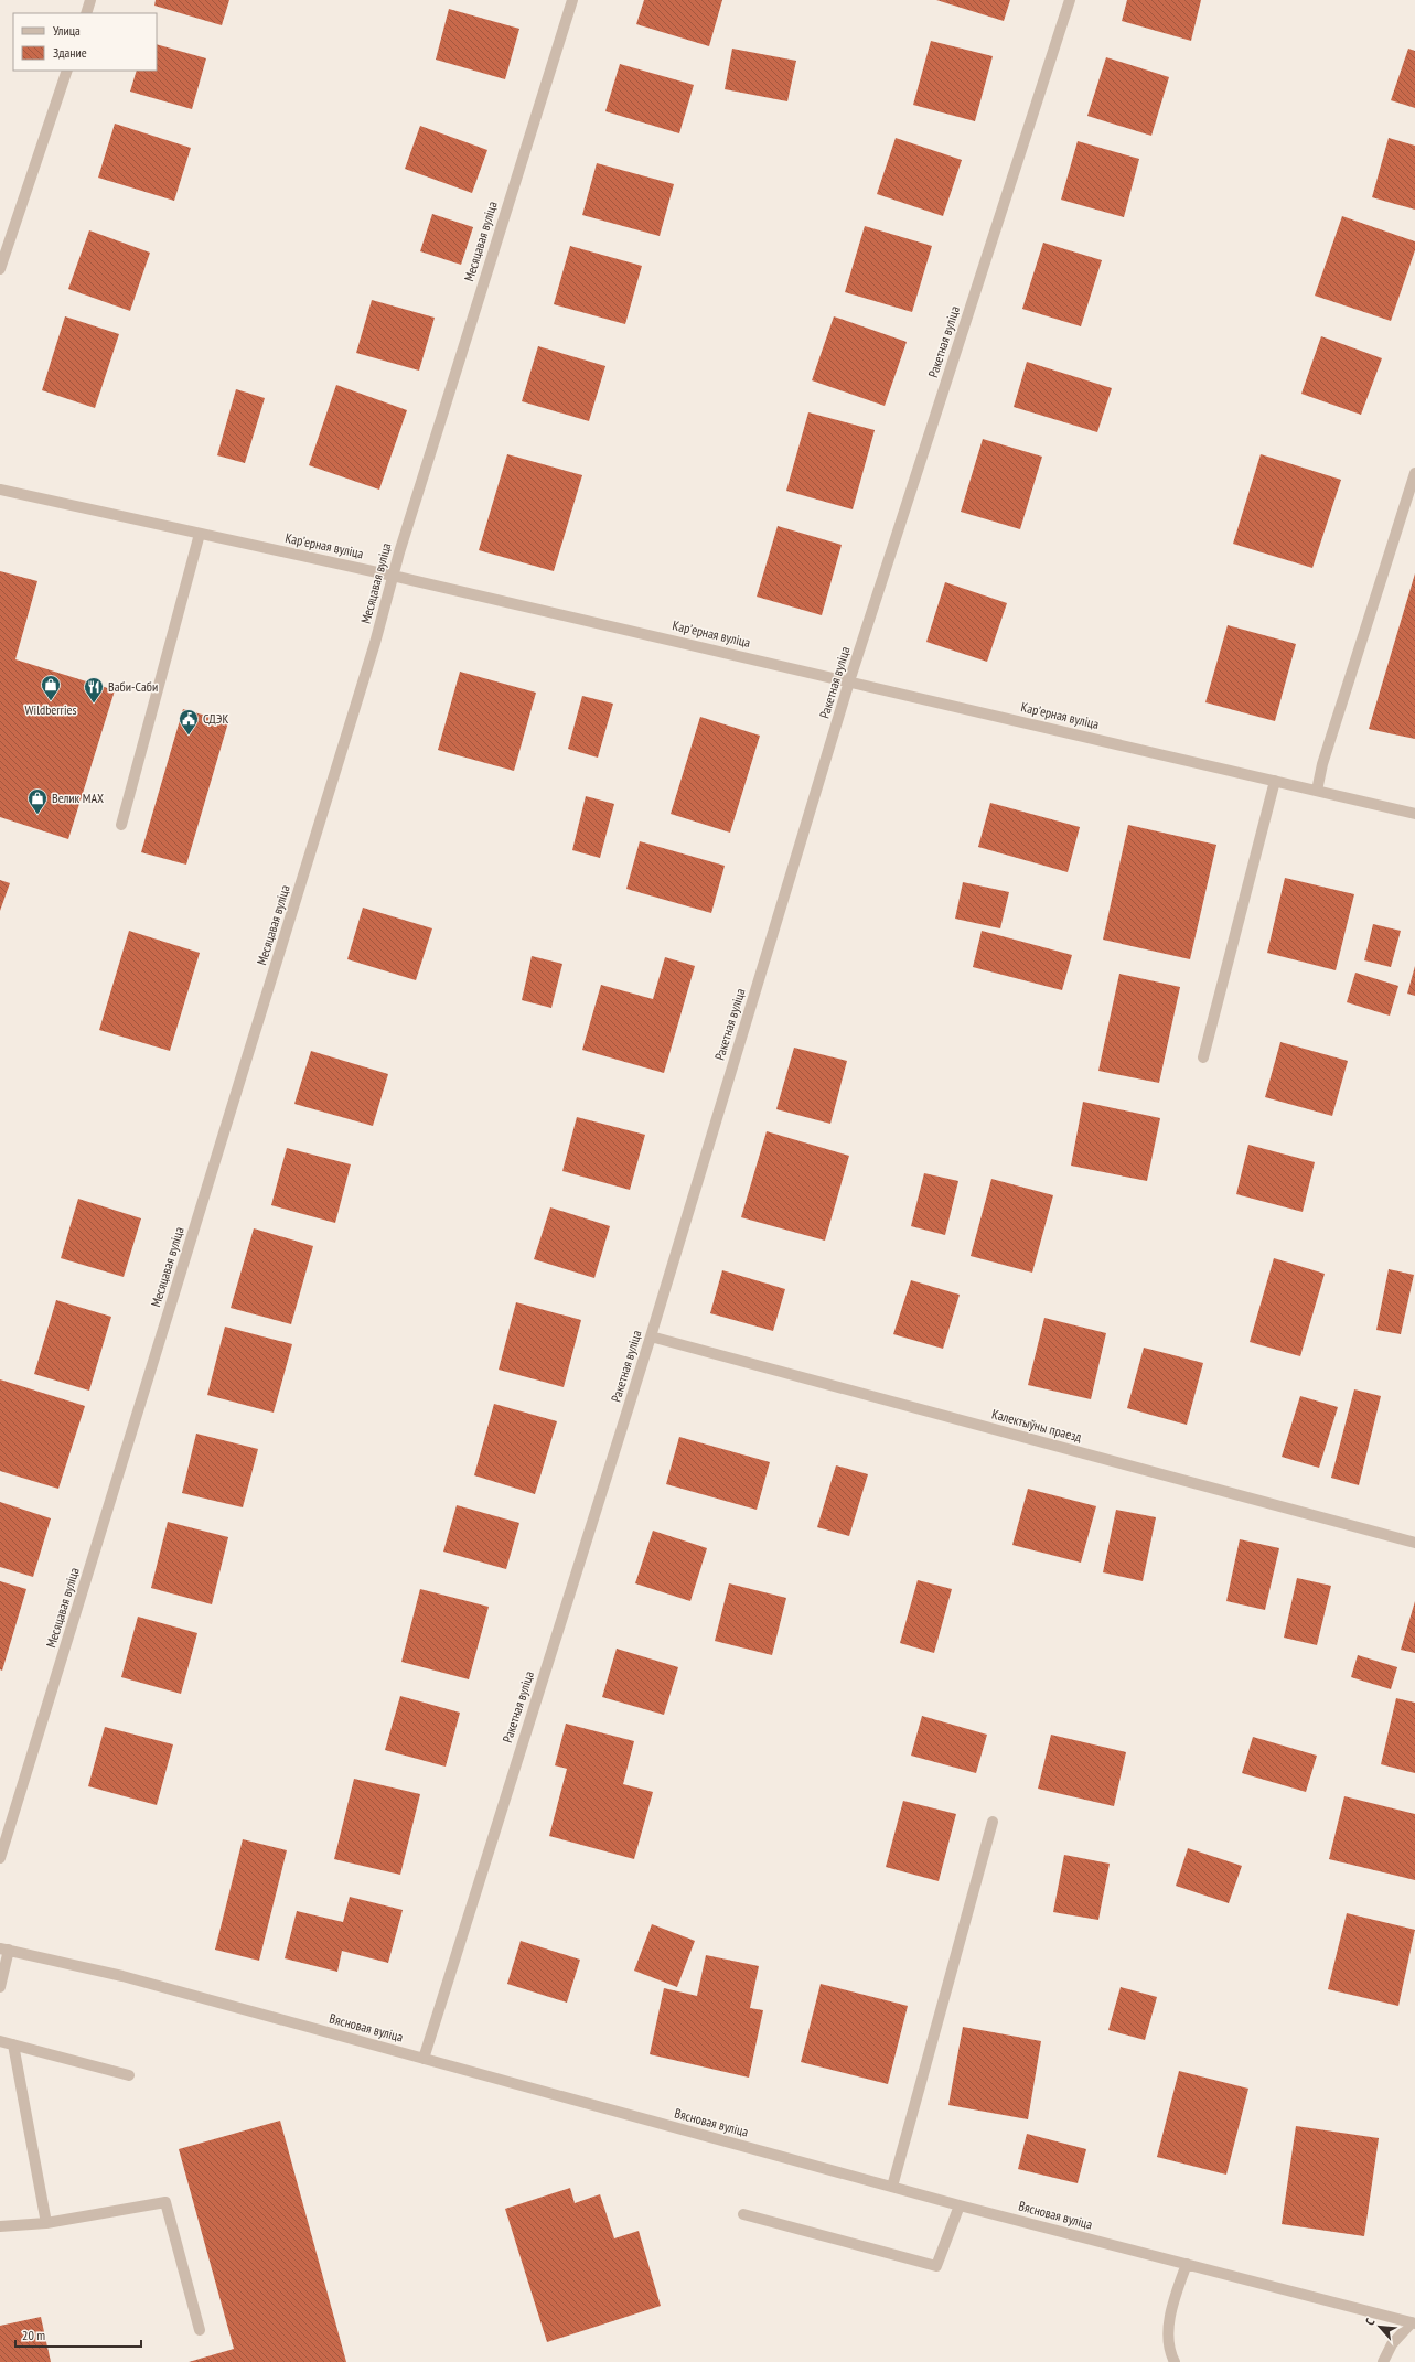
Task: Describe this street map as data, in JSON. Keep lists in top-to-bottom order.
{
  "streets": {
    "street": [
      "Месяцавая вуліца",
      "Ракетная вуліца",
      "Карʼерная вуліца",
      "Калектыўны праезд",
      "Вясновая вуліца"
    ]
  },
  "crossings": [
    ["Месяцавая вуліца", "Карʼерная вуліца"],
    ["Ракетная вуліца", "Карʼерная вуліца"],
    ["Ракетная вуліца", "Калектыўны праезд"],
    ["Ракетная вуліца", "Вясновая вуліца"]
  ],
  "places": {
    "shop": ["Wildberries", "Велик МАХ"],
    "restaurant": ["Ваби-Саби"],
    "public building": ["СДЭК"]
  },
  "legend": ["Улица", "Здание"],
  "scale_bar": "20 m",
  "north": "top left"
}
